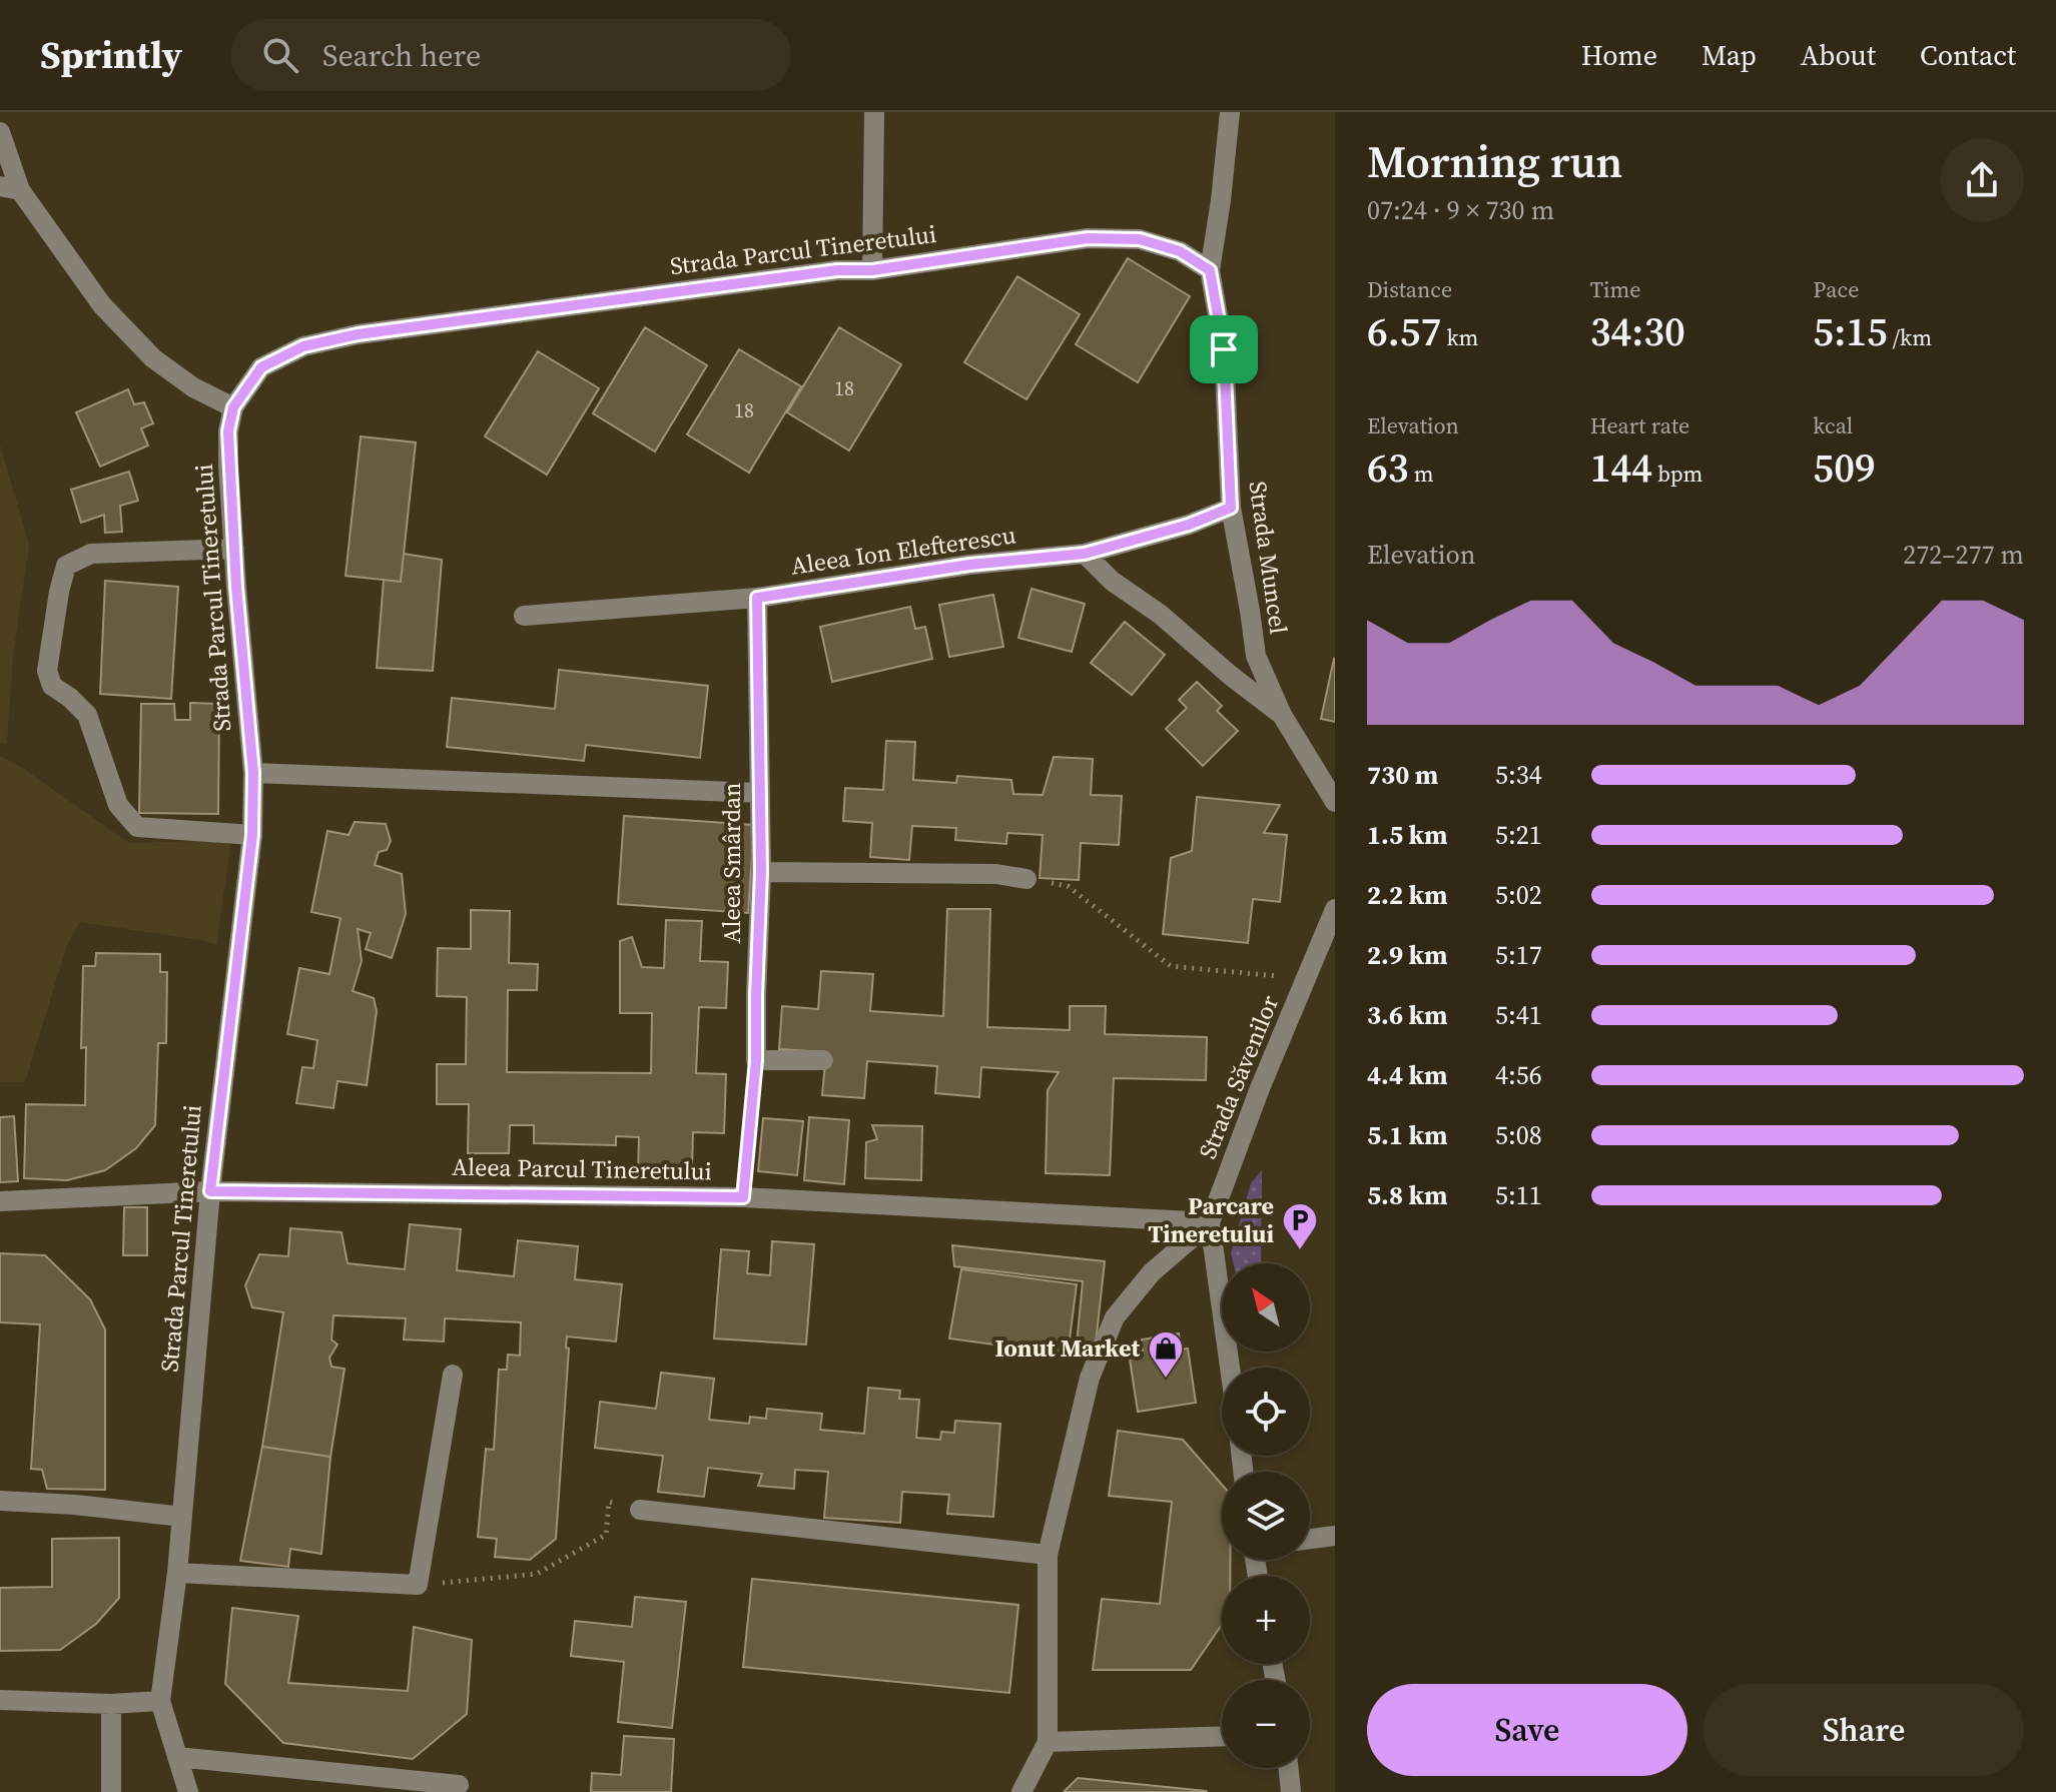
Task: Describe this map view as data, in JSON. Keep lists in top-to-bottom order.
{
  "streets": {
    "street": [
      "Strada Parcul Tineretului",
      "Aleea Ion Elefterescu",
      "Strada Muncel",
      "Aleea Smârdan",
      "Strada Săvenilor",
      "Aleea Parcul Tineretului"
    ]
  },
  "crossings": [
    ["Strada Parcul Tineretului", "Strada Muncel"],
    ["Strada Parcul Tineretului", "Aleea Parcul Tineretului"],
    ["Aleea Ion Elefterescu", "Strada Muncel"],
    ["Aleea Ion Elefterescu", "Aleea Smârdan"],
    ["Strada Săvenilor", "Aleea Parcul Tineretului"]
  ],
  "places": {
    "parking": ["Parcare Tineretului"],
    "shop": ["Ionut Market"]
  },
  "house_numbers": ["18", "18"],
  "north": "top left",
  "page": {
    "header": "Sprintly",
    "search": "Search here",
    "nav": [
      "Home",
      "Map",
      "About",
      "Contact"
    ],
    "heading": ["Morning run", "07:24 · 9 × 730 m"],
    "stats": [
      ["Distance", "6.57 km"],
      ["Time", "34:30"],
      ["Pace", "5:15 /km"],
      ["Elevation", "63 m"],
      ["Heart rate", "144 bpm"],
      ["kcal", "509"]
    ],
    "chart": ["Elevation", "272–277 m"],
    "list": [
      {
        "name": "730 m",
        "note": "5:34"
      },
      {
        "name": "1.5 km",
        "note": "5:21"
      },
      {
        "name": "2.2 km",
        "note": "5:02"
      },
      {
        "name": "2.9 km",
        "note": "5:17"
      },
      {
        "name": "3.6 km",
        "note": "5:41"
      },
      {
        "name": "4.4 km",
        "note": "4:56"
      },
      {
        "name": "5.1 km",
        "note": "5:08"
      },
      {
        "name": "5.8 km",
        "note": "5:11"
      }
    ],
    "map_buttons": ["+", "−"],
    "buttons": ["Save", "Share"]
  }
}
